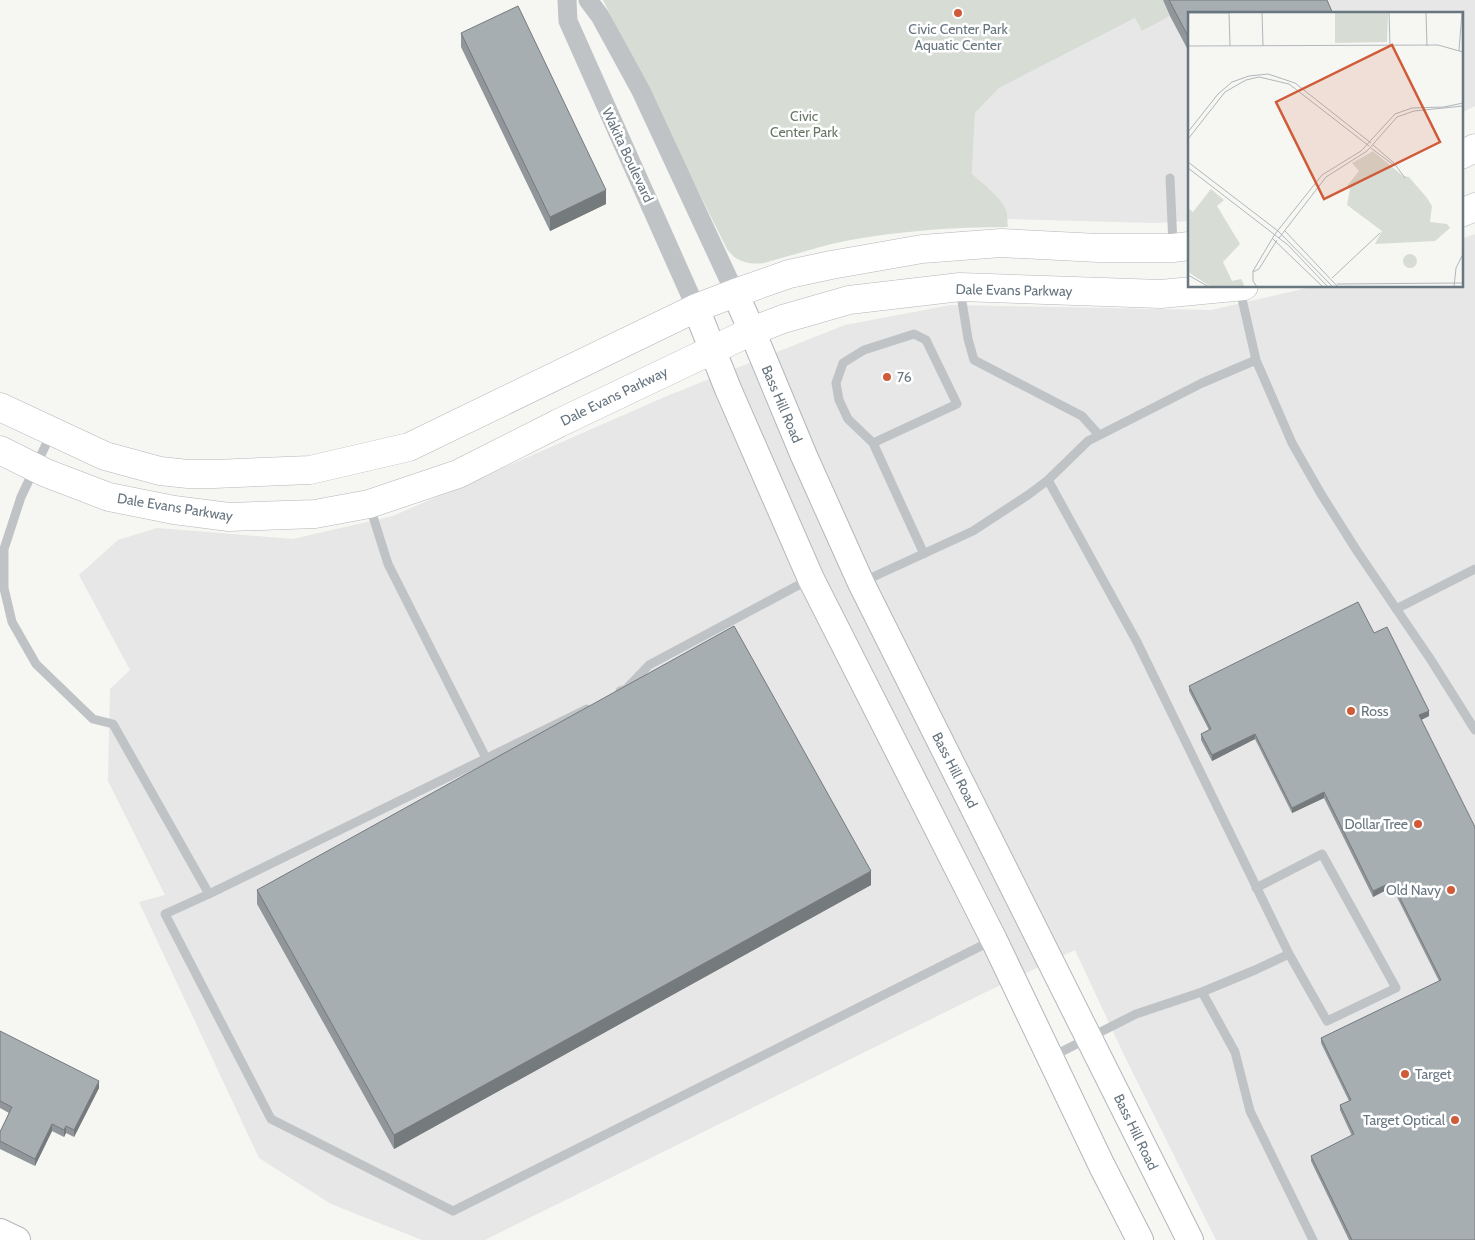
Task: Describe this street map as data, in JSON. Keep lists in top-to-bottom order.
{
  "streets": {
    "main road": ["Dale Evans Parkway", "Bass Hill Road"],
    "street": ["Wakita Boulevard"]
  },
  "crossings": [
    ["Dale Evans Parkway", "Bass Hill Road"]
  ],
  "parks": ["Civic Center Park"],
  "places": [
    "Civic Center Park Aquatic Center",
    "76",
    "Ross",
    "Dollar Tree",
    "Old Navy",
    "Target",
    "Target Optical"
  ]
}
